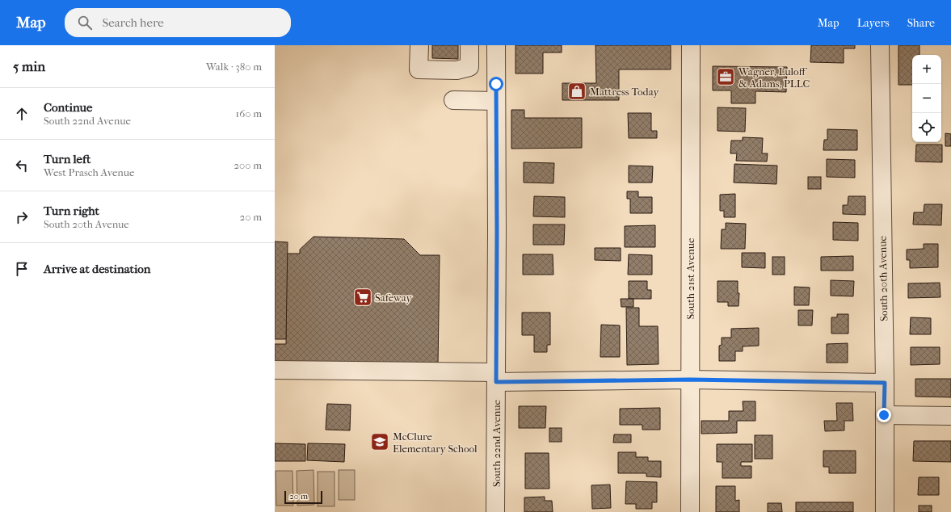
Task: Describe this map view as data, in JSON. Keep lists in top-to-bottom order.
{
  "streets": {
    "street": ["South 21st Avenue", "South 20th Avenue", "South 22nd Avenue"]
  },
  "places": {
    "office": ["Wagner, Luloff & Adams, PLLC"],
    "shop": ["Mattress Today"],
    "supermarket": ["Safeway"],
    "school or university": ["McClure Elementary School"]
  },
  "scale_bar": "20 m",
  "page": {
    "header": "Map",
    "search": "Search here",
    "nav": ["Map", "Layers", "Share"],
    "heading": ["5 min", "Walk · 380 m"],
    "map_buttons": ["+", "−"],
    "list": [
      ["Continue", "South 22nd Avenue", "160 m"],
      ["Turn left", "West Prasch Avenue", "200 m"],
      ["Turn right", "South 20th Avenue", "20 m"],
      "Arrive at destination"
    ],
    "scale": "20 m"
  }
}
